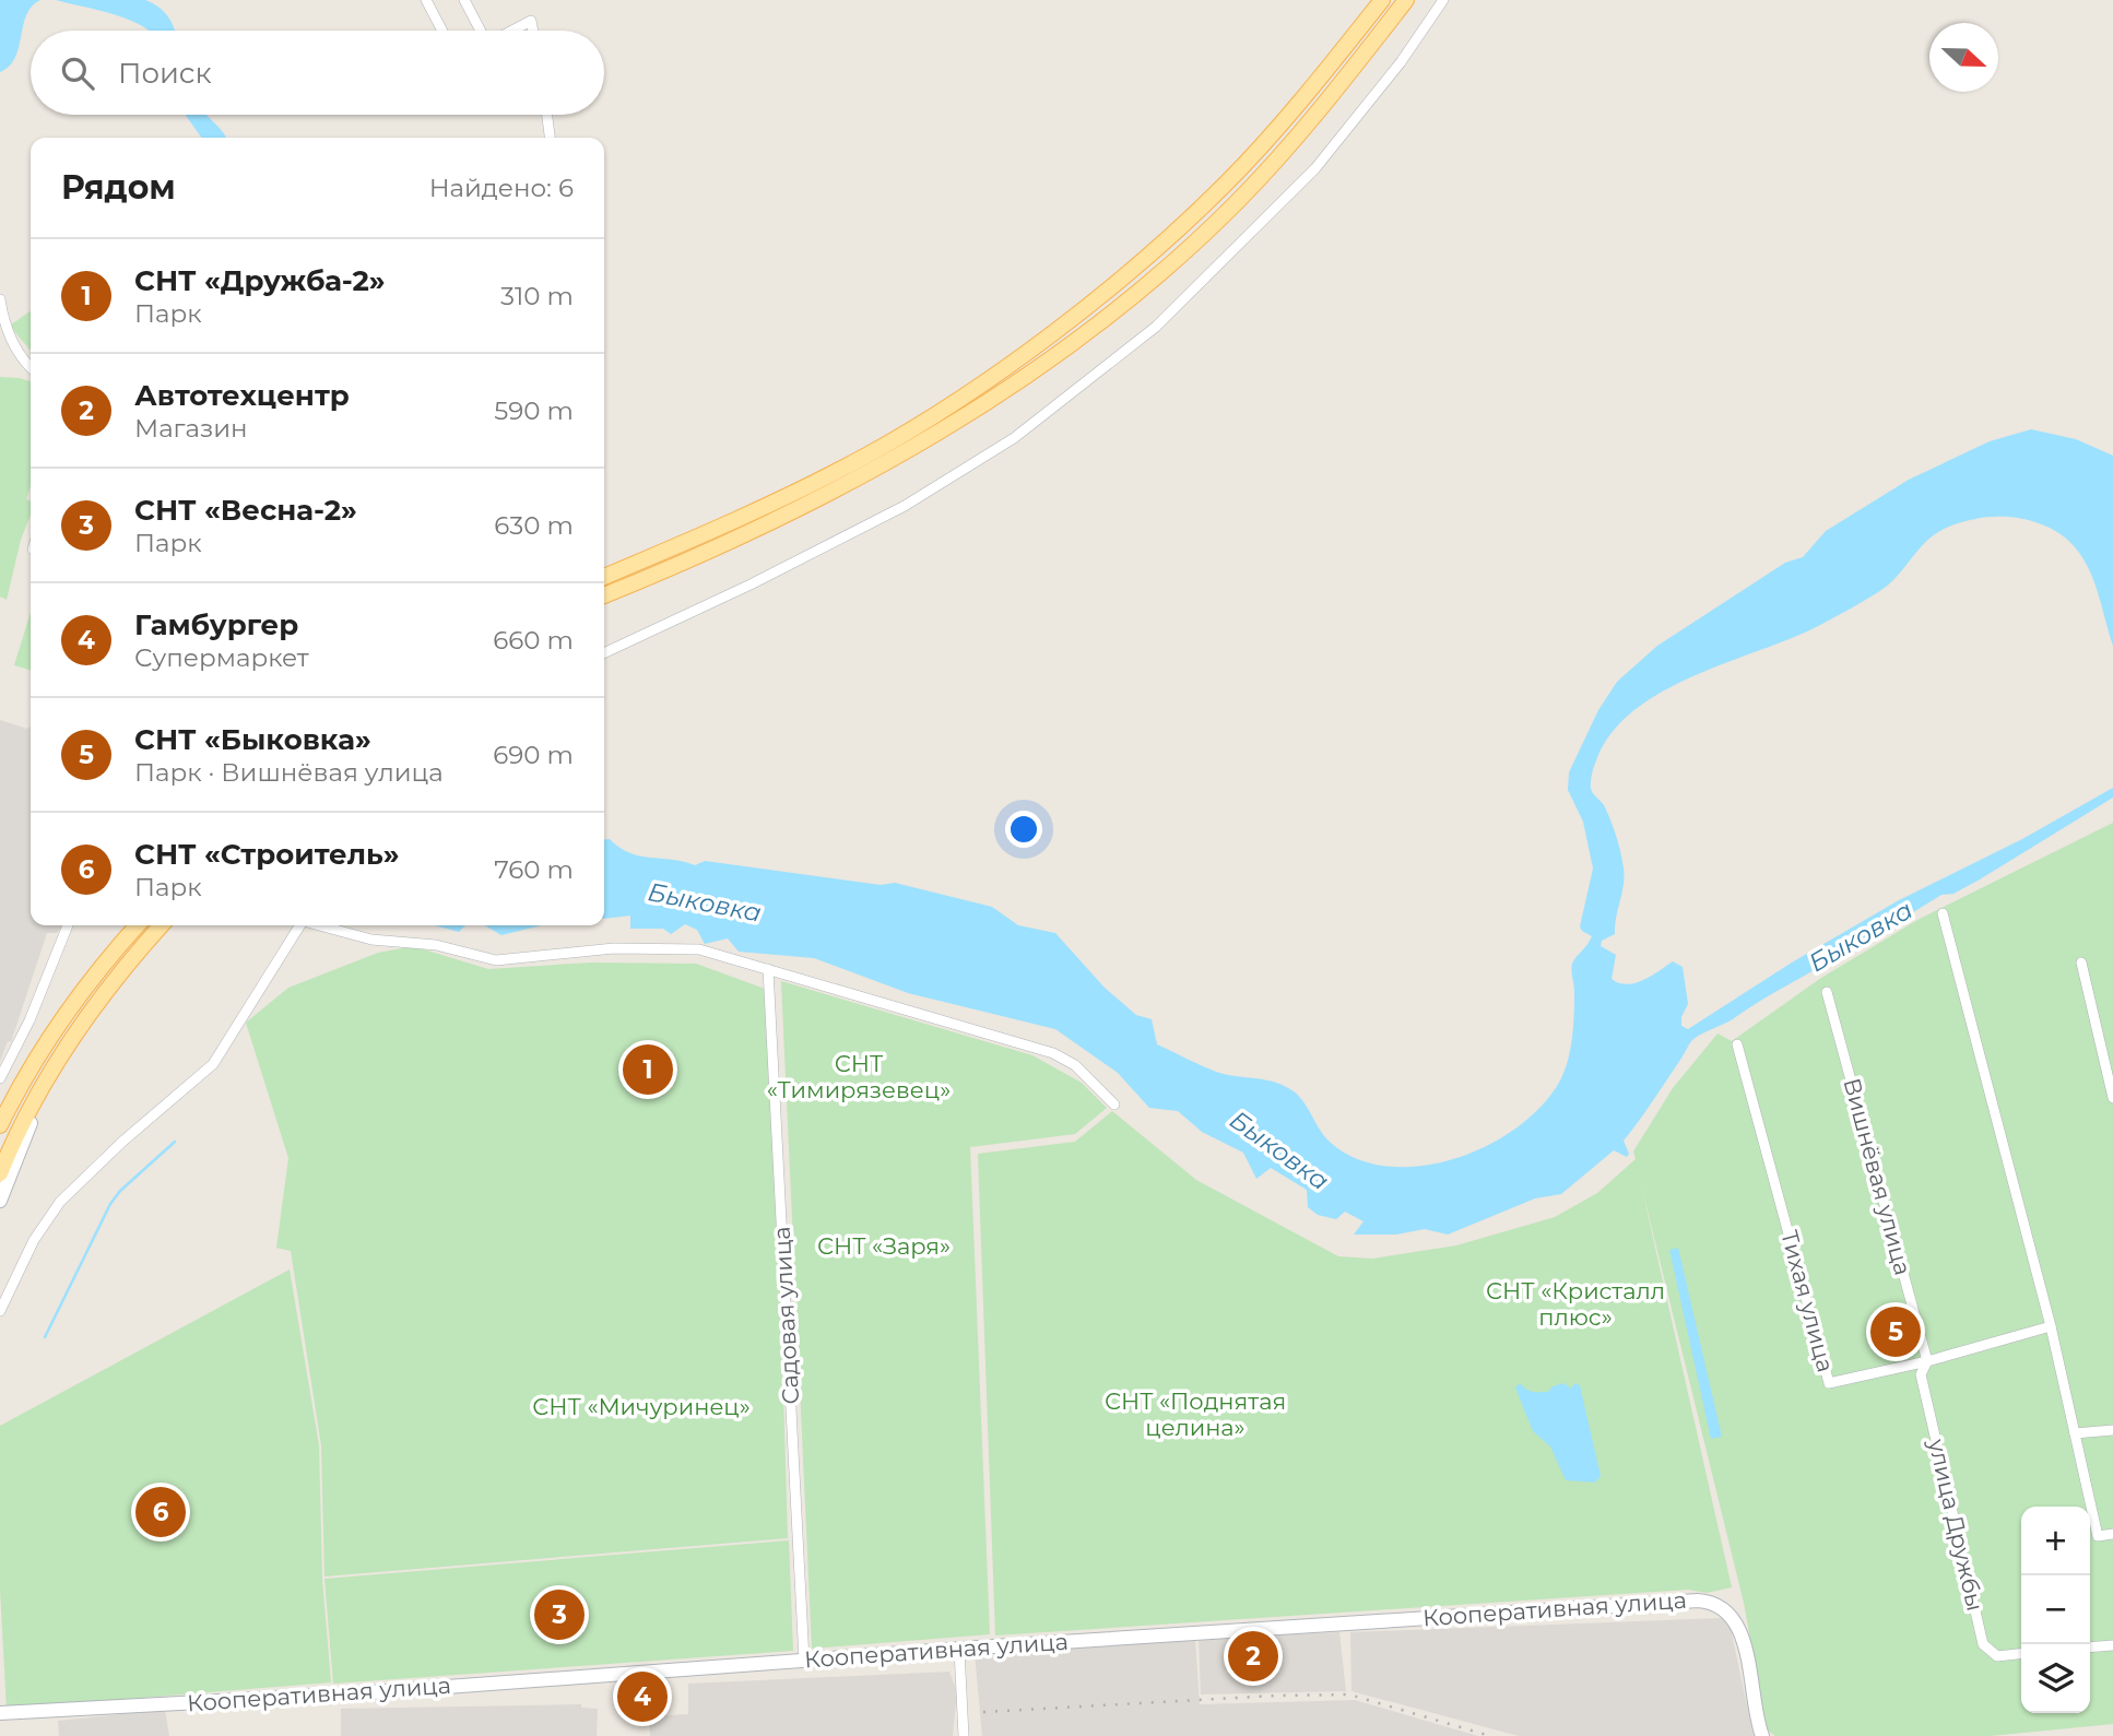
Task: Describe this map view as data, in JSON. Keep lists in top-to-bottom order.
{
  "streets": {
    "main road": ["Кооперативная улица"],
    "street": [
      "Вишнёвая улица",
      "Тихая улица",
      "Садовая улица",
      "улица Дружбы"
    ]
  },
  "crossings": [
    ["Вишнёвая улица", "Тихая улица"],
    ["Вишнёвая улица", "улица Дружбы"],
    ["Тихая улица", "улица Дружбы"],
    ["Садовая улица", "Кооперативная улица"]
  ],
  "water": ["Быковка"],
  "parks": [
    "СНТ «Тимирязевец»",
    "СНТ «Заря»",
    "СНТ «Кристалл плюс»",
    "СНТ «Поднятая целина»",
    "СНТ «Мичуринец»"
  ],
  "north": "right",
  "page": {
    "search": "Поиск",
    "heading": ["Рядом", "Найдено: 6"],
    "list": [
      {
        "mark": "1",
        "name": "СНТ «Дружба-2»",
        "note": "Парк",
        "value": "310 m"
      },
      {
        "mark": "2",
        "name": "Автотехцентр",
        "note": "Магазин",
        "value": "590 m"
      },
      {
        "mark": "3",
        "name": "СНТ «Весна-2»",
        "note": "Парк",
        "value": "630 m"
      },
      {
        "mark": "4",
        "name": "Гамбургер",
        "note": "Супермаркет",
        "value": "660 m"
      },
      {
        "mark": "5",
        "name": "СНТ «Быковка»",
        "note": "Парк · Вишнёвая улица",
        "value": "690 m"
      },
      {
        "mark": "6",
        "name": "СНТ «Строитель»",
        "note": "Парк",
        "value": "760 m"
      }
    ],
    "pins": [
      "1",
      "5",
      "6",
      "3",
      "2",
      "4"
    ],
    "map_buttons": ["+", "−"]
  }
}
